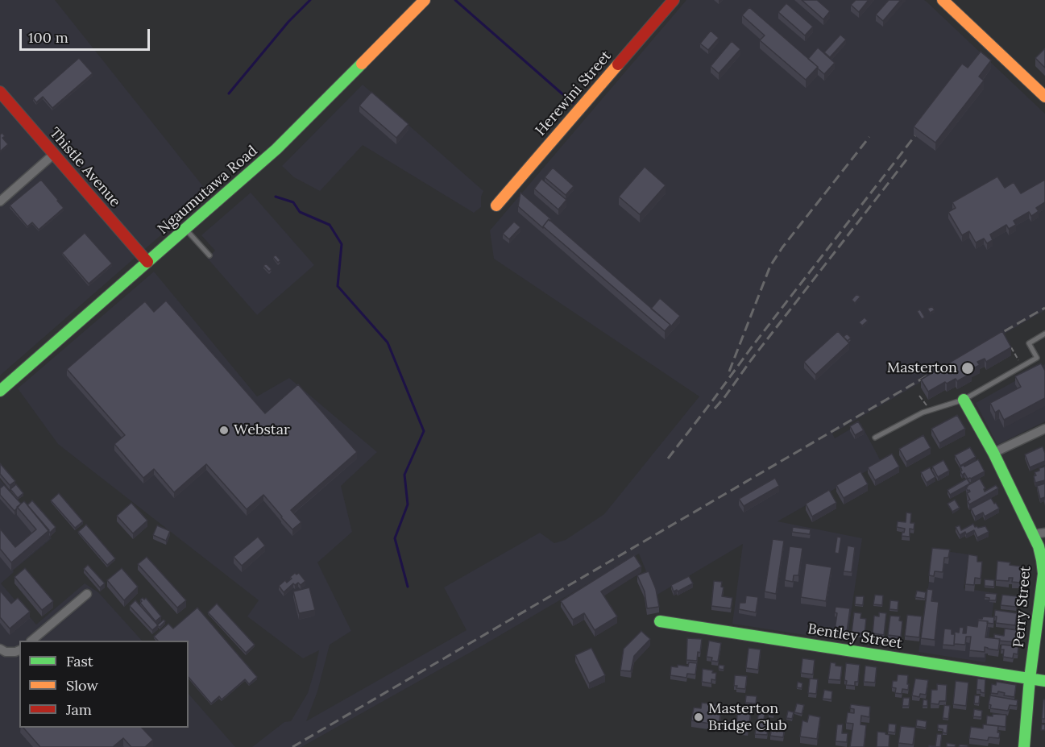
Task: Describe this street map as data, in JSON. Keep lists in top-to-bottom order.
{
  "streets": {
    "street": [
      "Herewini Street",
      "Thistle Avenue",
      "Ngaumutawa Road",
      "Perry Street",
      "Bentley Street"
    ]
  },
  "crossings": [
    ["Thistle Avenue", "Ngaumutawa Road"],
    ["Perry Street", "Bentley Street"]
  ],
  "places": ["Masterton", "Webstar", "Masterton Bridge Club"],
  "legend": ["Fast", "Slow", "Jam"],
  "scale_bar": "100 m"
}
